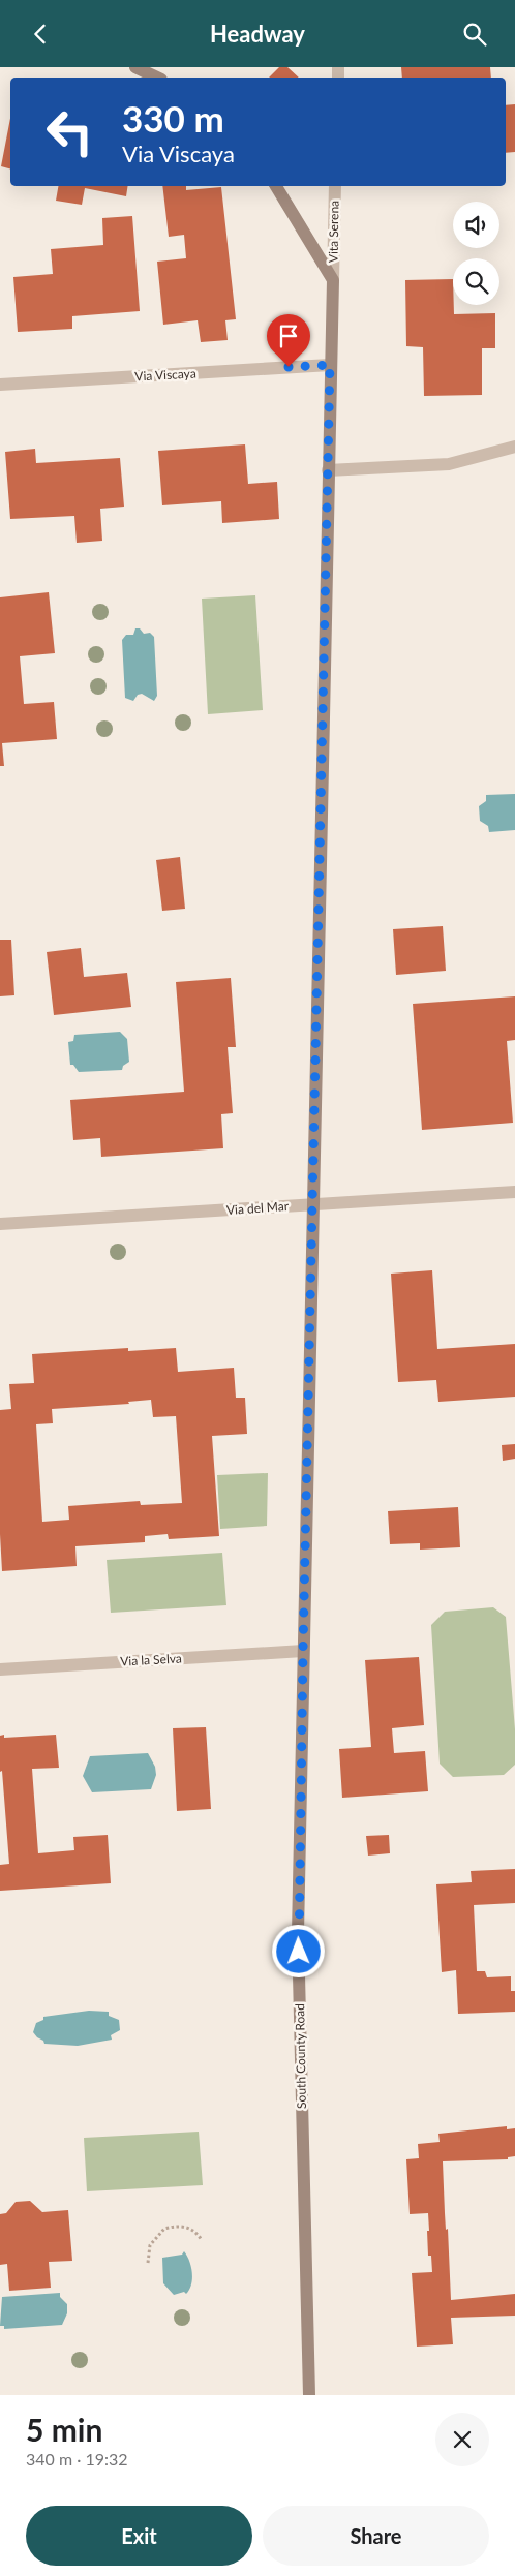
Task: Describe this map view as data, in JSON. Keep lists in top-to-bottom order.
{
  "streets": {
    "main road": ["South County Road"],
    "street": [
      "Vita Serena",
      "Via Viscaya",
      "Via del Mar",
      "Via la Selva"
    ]
  },
  "crossings": [
    ["Vita Serena", "South County Road"],
    ["Via Viscaya", "South County Road"],
    ["Via del Mar", "South County Road"],
    ["Via la Selva", "South County Road"]
  ],
  "page": {
    "header": "Headway",
    "turn": ["330 m", "Via Viscaya"],
    "heading": ["5 min", "340 m · 19:32"],
    "buttons": ["Exit", "Share"]
  }
}
